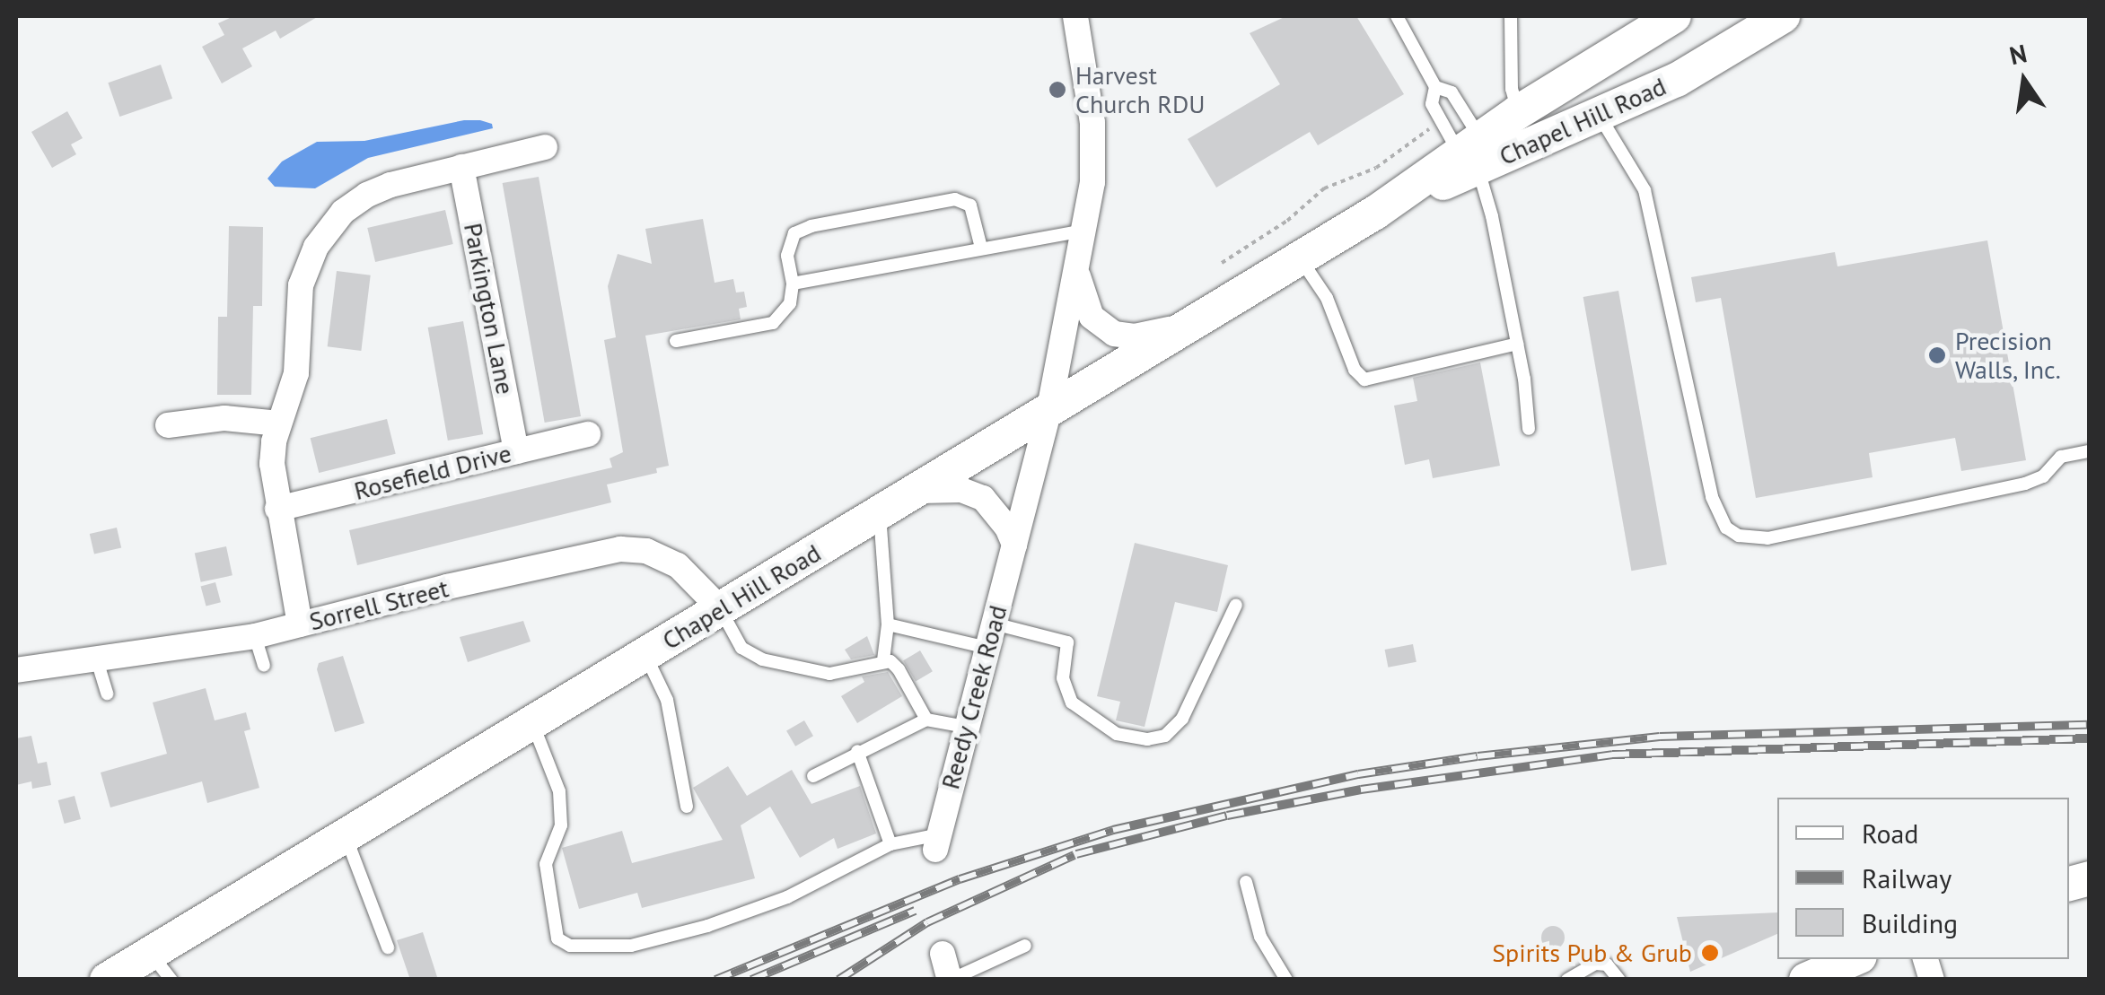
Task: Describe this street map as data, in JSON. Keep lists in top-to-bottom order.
{
  "streets": {
    "main road": ["Chapel Hill Road"],
    "street": [
      "Parkington Lane",
      "Rosefield Drive",
      "Sorrell Street",
      "Reedy Creek Road"
    ]
  },
  "crossings": [
    ["Chapel Hill Road", "Sorrell Street"],
    ["Chapel Hill Road", "Reedy Creek Road"],
    ["Parkington Lane", "Rosefield Drive"]
  ],
  "places": ["Harvest Church RDU", "Precision Walls, Inc.", "Spirits Pub & Grub"],
  "legend": ["Road", "Railway", "Building"],
  "north": "top"
}
